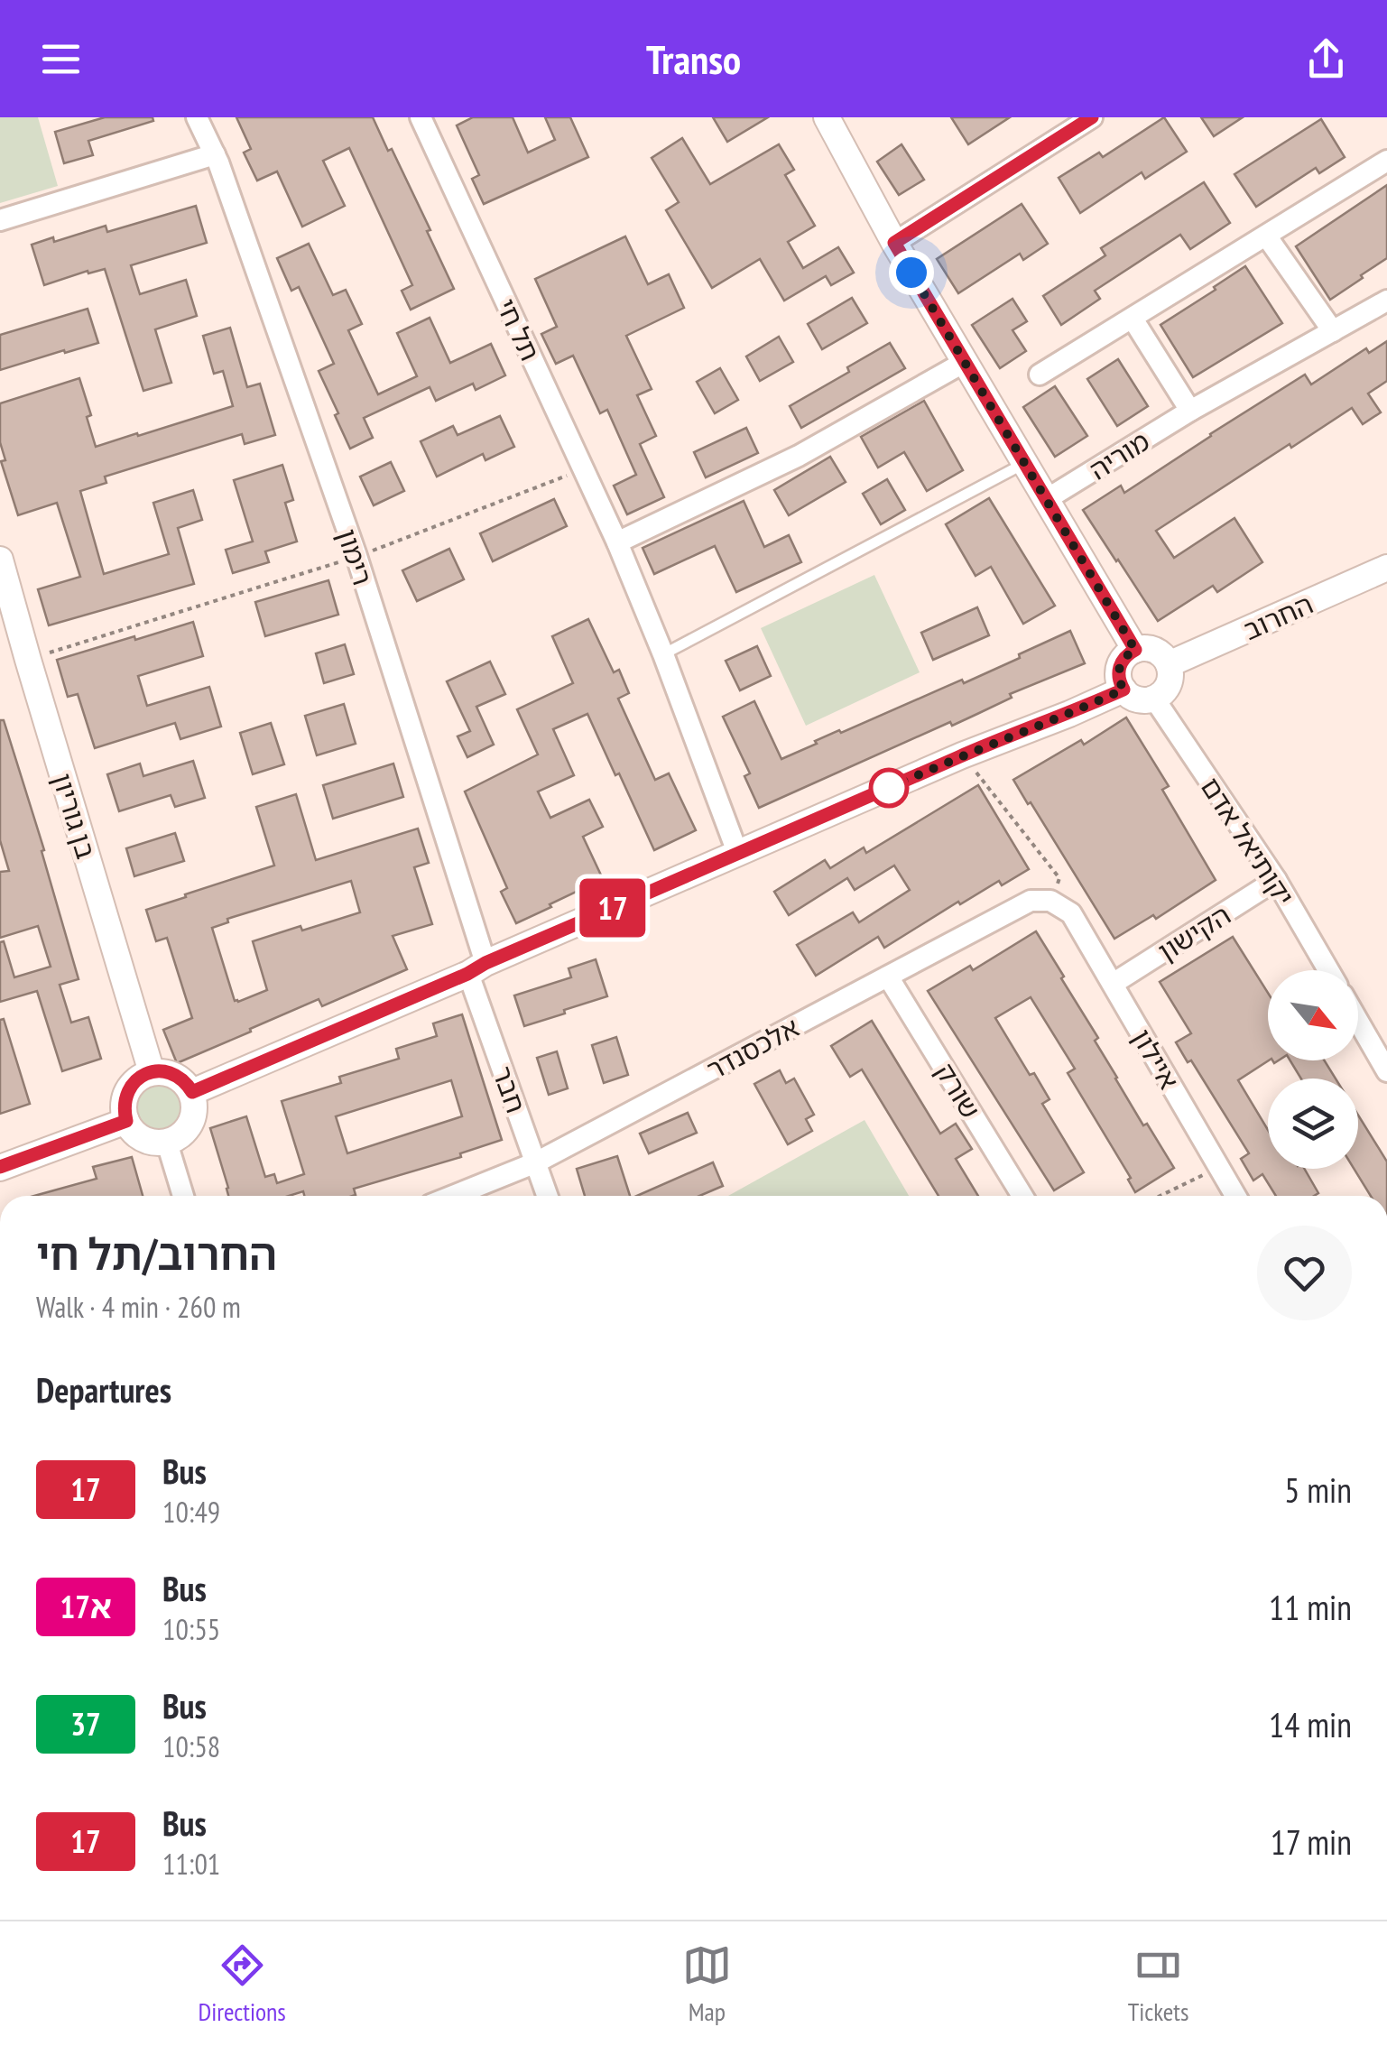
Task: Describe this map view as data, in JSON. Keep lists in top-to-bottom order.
{
  "streets": {
    "street": [
      "תל חי",
      "מוריה",
      "רימון",
      "החרוב",
      "בן גוריון",
      "יקותיאל אדם",
      "הקישון",
      "אלכסנדר",
      "איילון",
      "חבר",
      "שורק"
    ]
  },
  "crossings": [
    ["רימון", "חבר"],
    ["החרוב", "יקותיאל אדם"],
    ["יקותיאל אדם", "הקישון"],
    ["הקישון", "איילון"],
    ["אלכסנדר", "איילון"],
    ["אלכסנדר", "חבר"],
    ["אלכסנדר", "שורק"]
  ],
  "lines": ["bus line 17"],
  "north": "bottom right",
  "page": {
    "header": "Transo",
    "on_map": "17",
    "heading": [
      ["החרוב/תל חי", "Walk · 4 min · 260 m"],
      "Departures"
    ],
    "list": [
      {
        "mark": "17",
        "name": "Bus",
        "note": "10:49",
        "value": "5 min"
      },
      {
        "mark": "17א",
        "name": "Bus",
        "note": "10:55",
        "value": "11 min"
      },
      {
        "mark": "37",
        "name": "Bus",
        "note": "10:58",
        "value": "14 min"
      },
      {
        "mark": "17",
        "name": "Bus",
        "note": "11:01",
        "value": "17 min"
      }
    ],
    "tabs": ["Directions", "Map", "Tickets"]
  }
}
